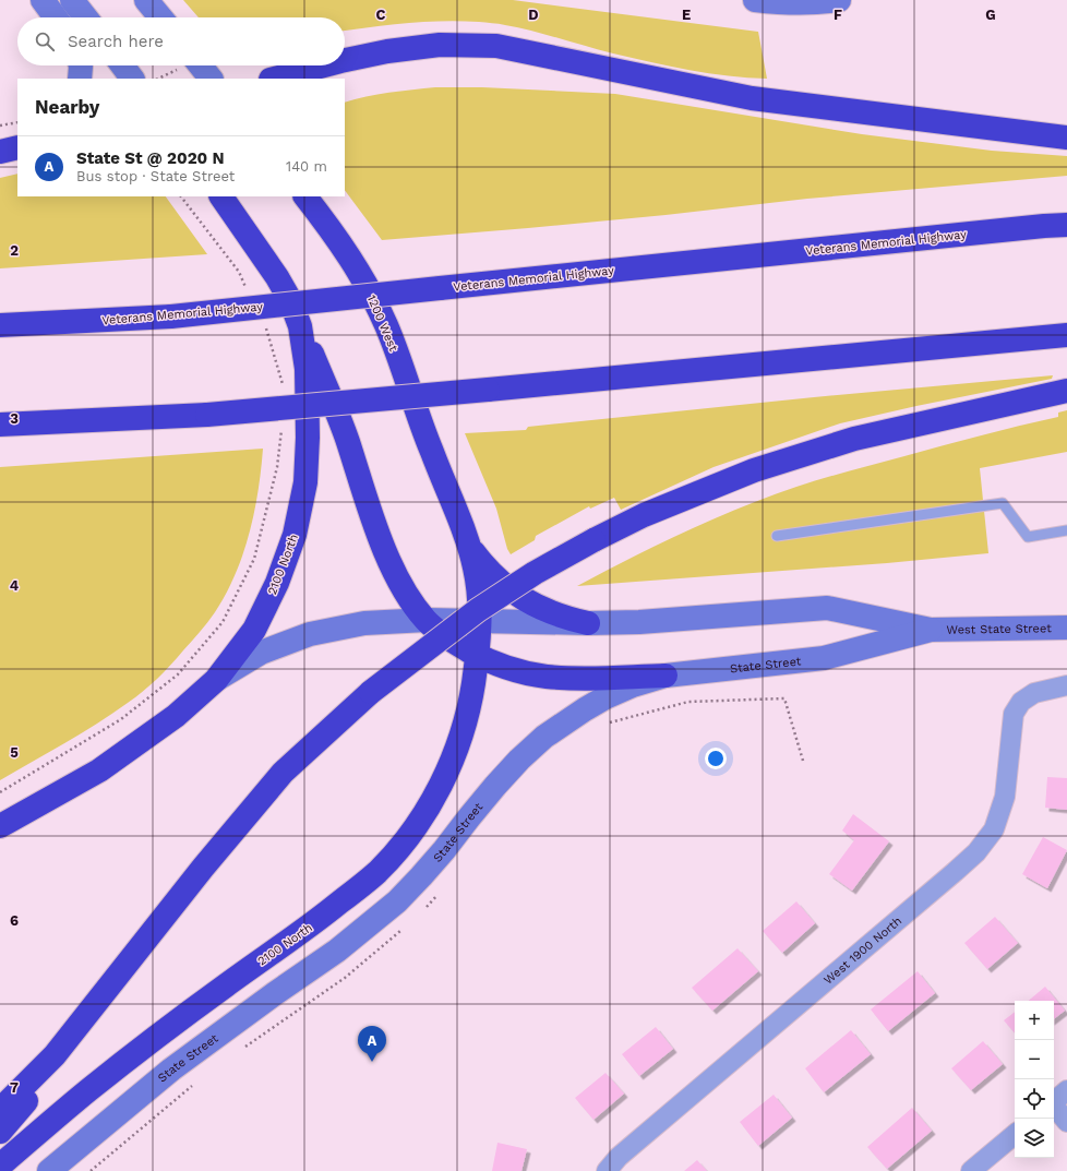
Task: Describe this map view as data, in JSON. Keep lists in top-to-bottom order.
{
  "streets": {
    "highway": ["Veterans Memorial Highway", "1200 West", "2100 North"],
    "main road": ["West State Street", "State Street"],
    "street": ["West 1900 North"]
  },
  "crossings": [
    ["1200 West", "2100 North"],
    ["West State Street", "State Street"]
  ],
  "page": {
    "search": "Search here",
    "heading": "Nearby",
    "list": [
      {
        "mark": "A",
        "name": "State St @ 2020 N",
        "note": "Bus stop · State Street",
        "value": "140 m"
      }
    ],
    "map_buttons": ["+", "−"],
    "pins": "A"
  },
  "grid": {
    "columns": [
      "C",
      "D",
      "E",
      "F",
      "G"
    ],
    "rows": [
      "2",
      "3",
      "4",
      "5",
      "6",
      "7"
    ]
  }
}
